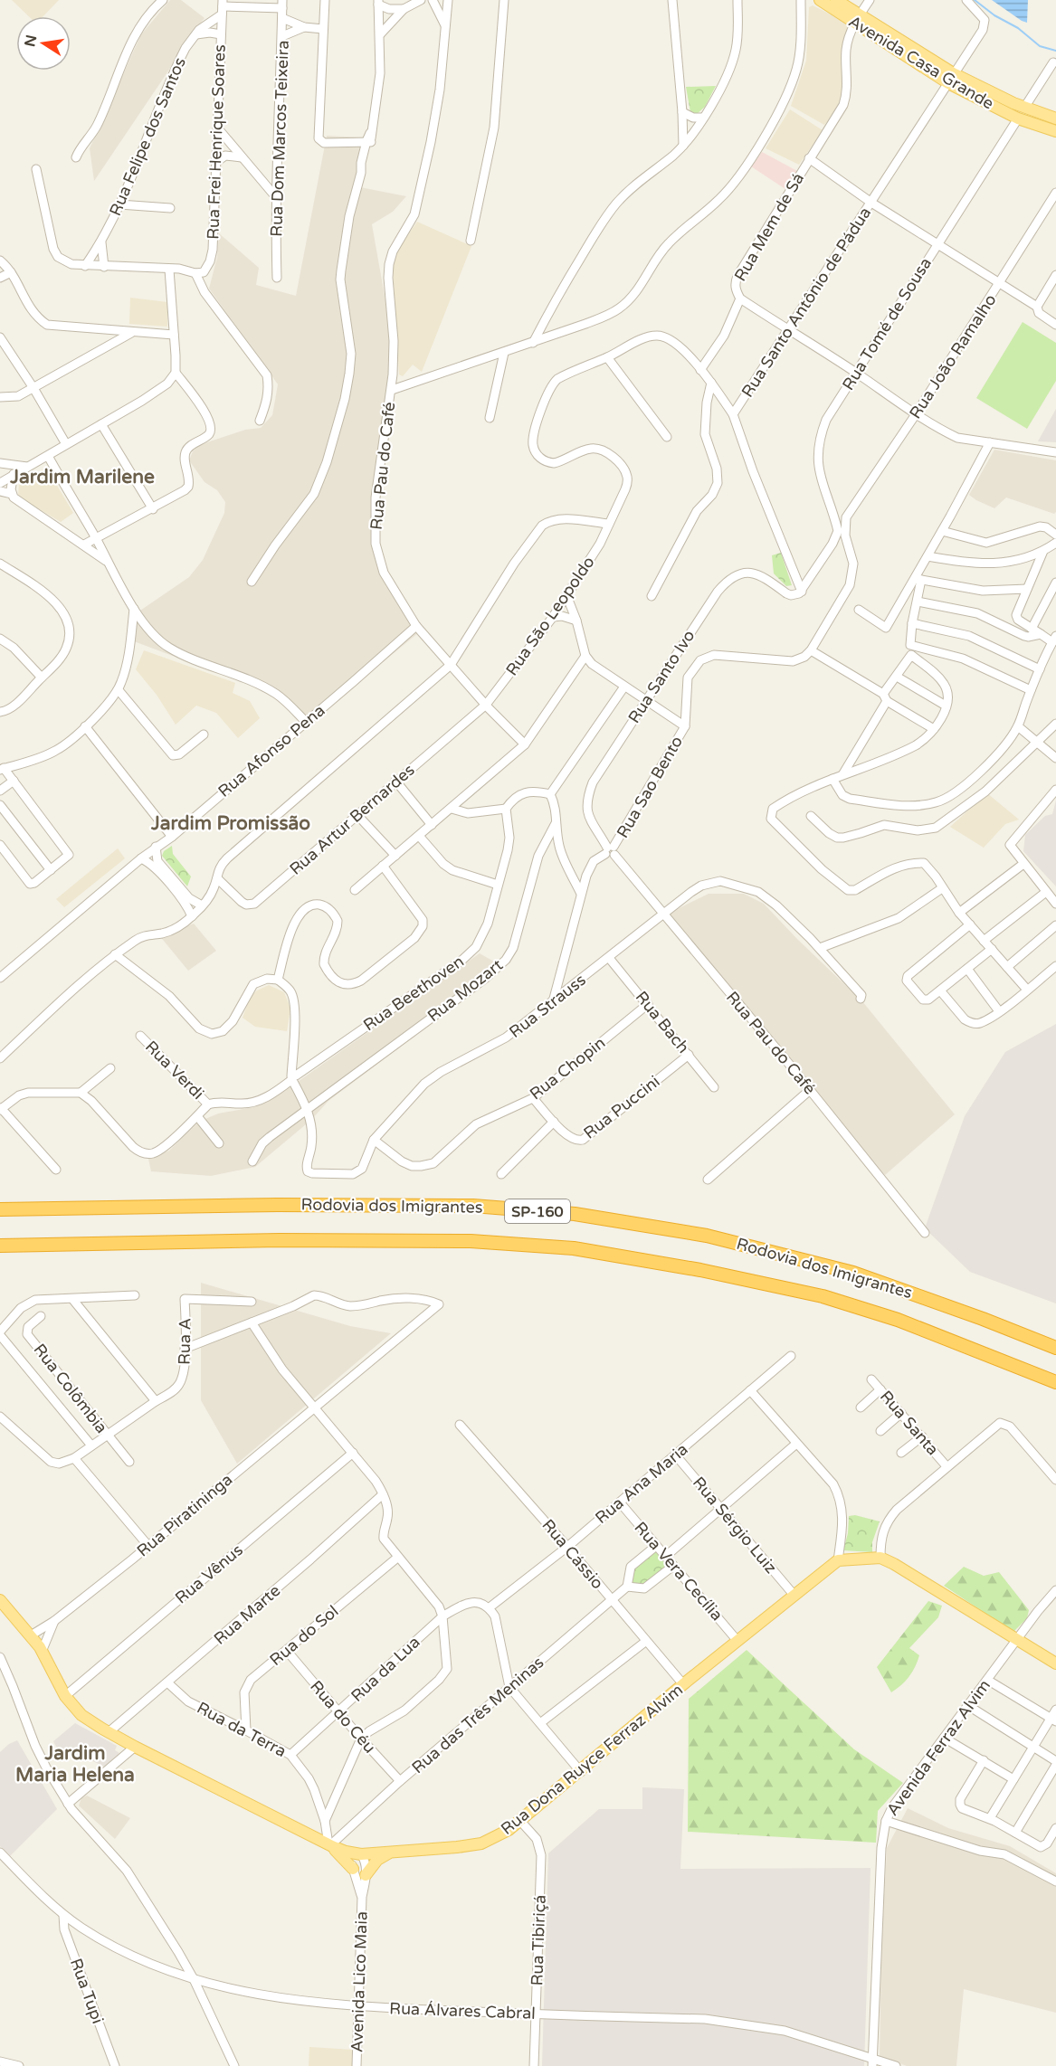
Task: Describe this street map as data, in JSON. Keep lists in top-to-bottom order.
{
  "streets": {
    "highway": ["Rodovia dos Imigrantes", "SP-160"],
    "main road": ["Avenida Casa Grande", "Rua Dona Ruyce Ferraz Alvim"],
    "street": [
      "Rua Felipe dos Santos",
      "Rua Dom Marcos Teixeira",
      "Rua Frei Henrique Soares",
      "Rua Mem de Sá",
      "Rua Santo Antônio de Pádua",
      "Rua Tomé de Sousa",
      "Rua João Ramalho",
      "Rua Pau do Café",
      "Rua São Leopoldo",
      "Rua Santo Ivo",
      "Rua Afonso Pena",
      "Rua Sao Bento",
      "Rua Artur Bernardes",
      "Rua Mozart",
      "Rua Beethoven",
      "Rua Strauss",
      "Rua Bach",
      "Rua Chopin",
      "Rua Verdi",
      "Rua Puccini",
      "Rua A",
      "Rua Colômbia",
      "Rua Santa",
      "Rua Ana Maria",
      "Rua Piratininga",
      "Rua Sérgio Luiz",
      "Rua Cássio",
      "Rua Vera Cecília",
      "Rua Vênus",
      "Rua Marte",
      "Rua do Sol",
      "Rua da Lua",
      "Rua das Três Meninas",
      "Rua do Céu",
      "Rua da Terra",
      "Avenida Ferraz Alvim",
      "Rua Tibiriçá",
      "Avenida Lico Maia",
      "Rua Tupi",
      "Rua Álvares Cabral"
    ]
  },
  "crossings": [
    ["Avenida Casa Grande", "Rua Mem de Sá"],
    ["Avenida Casa Grande", "Rua Santo Antônio de Pádua"],
    ["Avenida Casa Grande", "Rua Tomé de Sousa"],
    ["Rua Felipe dos Santos", "Rua Frei Henrique Soares"],
    ["Rua Mem de Sá", "Rua Santo Antônio de Pádua"],
    ["Rua Mem de Sá", "Rua Tomé de Sousa"],
    ["Rua Mem de Sá", "Rua João Ramalho"],
    ["Rua Santo Antônio de Pádua", "Rua Santo Ivo"],
    ["Rua Pau do Café", "Rua São Leopoldo"],
    ["Rua Pau do Café", "Rua Santo Ivo"],
    ["Rua Pau do Café", "Rua Afonso Pena"],
    ["Rua Pau do Café", "Rua Sao Bento"],
    ["Rua Pau do Café", "Rua Artur Bernardes"],
    ["Rua Pau do Café", "Rua Strauss"],
    ["Rua São Leopoldo", "Rua Artur Bernardes"],
    ["Rua Santo Ivo", "Rua Sao Bento"],
    ["Rua Mozart", "Rua Strauss"],
    ["Rua Beethoven", "Rua Strauss"],
    ["Rua Beethoven", "Rua Verdi"],
    ["Rua Strauss", "Rua Bach"],
    ["Rua Strauss", "Rua Chopin"],
    ["Rua Bach", "Rua Chopin"],
    ["Rua Bach", "Rua Puccini"],
    ["Rua Chopin", "Rua Puccini"],
    ["Rua A", "Rua Colômbia"],
    ["Rua Ana Maria", "Rua Sérgio Luiz"],
    ["Rua Ana Maria", "Rua Cássio"],
    ["Rua Ana Maria", "Rua Vera Cecília"],
    ["Rua Ana Maria", "Rua da Lua"],
    ["Rua Piratininga", "Rua Dona Ruyce Ferraz Alvim"],
    ["Rua Sérgio Luiz", "Rua Dona Ruyce Ferraz Alvim"],
    ["Rua Cássio", "Rua das Três Meninas"],
    ["Rua Cássio", "Rua Dona Ruyce Ferraz Alvim"],
    ["Rua Vera Cecília", "Rua Dona Ruyce Ferraz Alvim"],
    ["Rua Vênus", "Rua Dona Ruyce Ferraz Alvim"],
    ["Rua Marte", "Rua da Terra"],
    ["Rua Marte", "Rua Dona Ruyce Ferraz Alvim"],
    ["Rua do Sol", "Rua do Céu"],
    ["Rua do Sol", "Rua da Terra"],
    ["Rua da Lua", "Rua do Céu"],
    ["Rua da Lua", "Rua da Terra"],
    ["Rua das Três Meninas", "Rua do Céu"],
    ["Rua das Três Meninas", "Rua da Terra"],
    ["Rua das Três Meninas", "Rua Dona Ruyce Ferraz Alvim"],
    ["Rua da Terra", "Rua Dona Ruyce Ferraz Alvim"],
    ["Avenida Ferraz Alvim", "Rua Álvares Cabral"],
    ["Rua Dona Ruyce Ferraz Alvim", "Rua Tibiriçá"],
    ["Rua Dona Ruyce Ferraz Alvim", "Avenida Lico Maia"],
    ["Rua Tibiriçá", "Rua Álvares Cabral"],
    ["Avenida Lico Maia", "Rua Álvares Cabral"],
    ["Rua Tupi", "Rua Álvares Cabral"]
  ],
  "districts": ["Jardim Marilene", "Jardim Promissão", "Jardim Maria Helena"],
  "north": "left"
}
